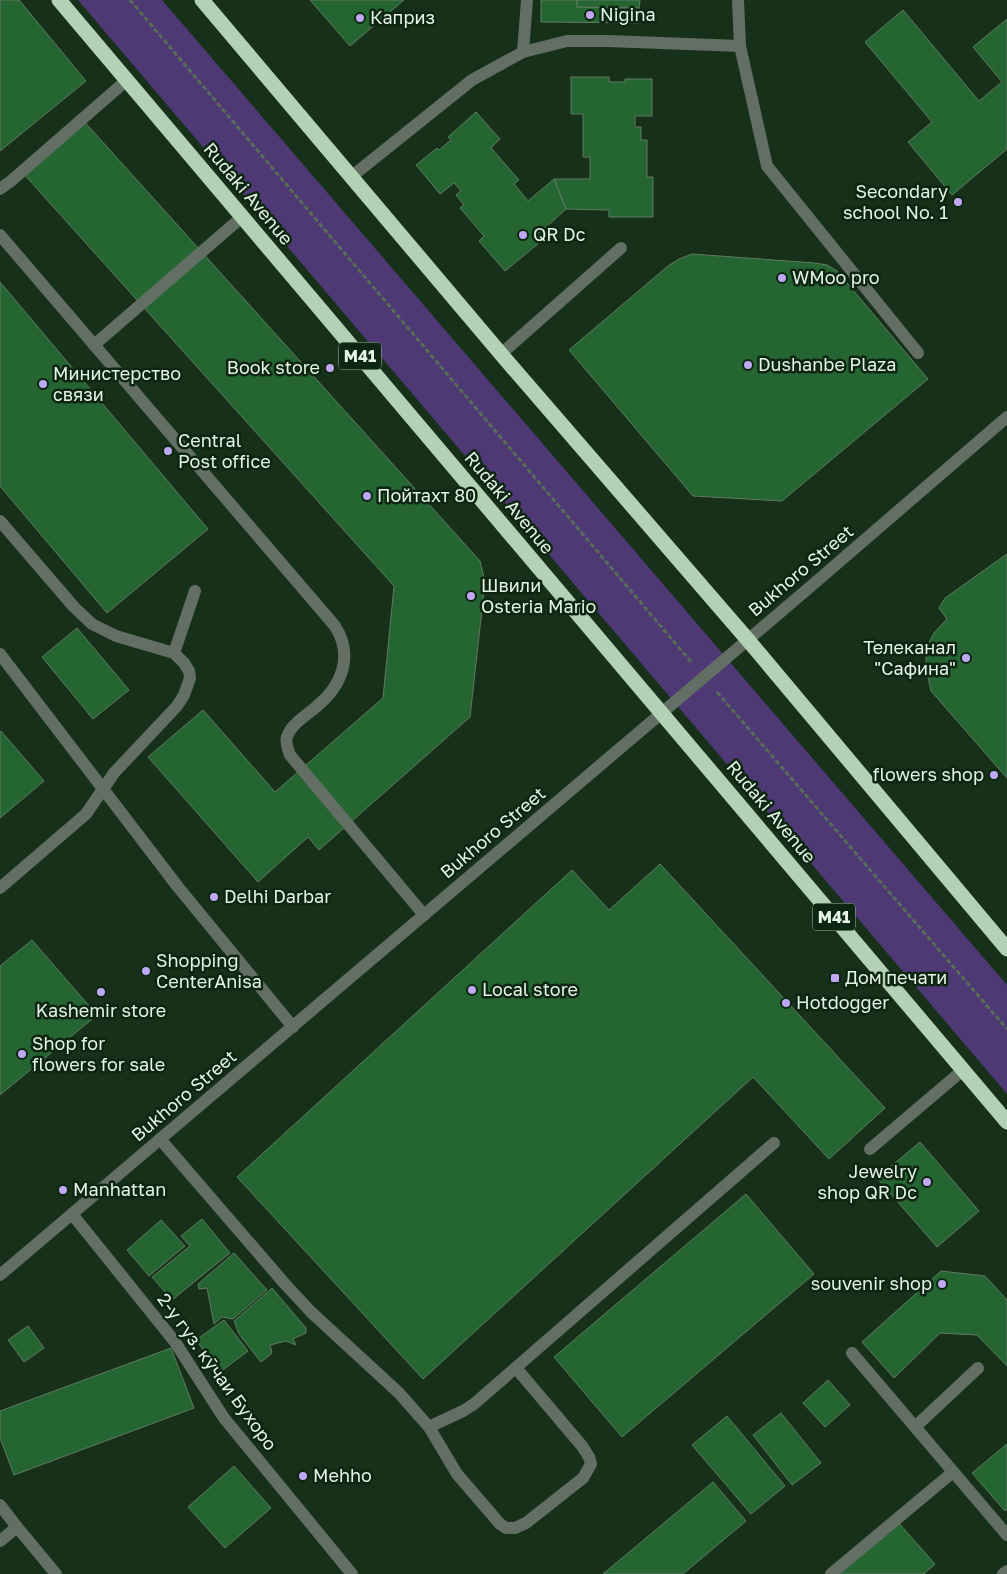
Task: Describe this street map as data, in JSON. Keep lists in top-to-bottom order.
{
  "streets": {
    "highway": ["Rudaki Avenue", "M41"],
    "street": ["Bukhoro Street", "2-у гуз. кӯчаи Бухоро"]
  },
  "crossings": [
    ["Rudaki Avenue", "Bukhoro Street"],
    ["Bukhoro Street", "2-у гуз. кӯчаи Бухоро"]
  ],
  "places": {
    "other": [
      "Nigina",
      "Каприз",
      "Secondary school No. 1",
      "QR Dc",
      "WMoo pro",
      "Dushanbe Plaza",
      "Book store",
      "Министерство связи",
      "Central Post office",
      "Пойтахт 80",
      "Швили Osteria Mario",
      "Телеканал \"Сафина\"",
      "flowers shop",
      "Delhi Darbar",
      "Shopping CenterAnisa",
      "Local store",
      "Kashemir store",
      "Hotdogger",
      "Shop for flowers for sale",
      "Jewelry shop QR Dc",
      "Manhattan",
      "souvenir shop",
      "Mehho"
    ],
    "transit": ["Дом печати"]
  }
}
